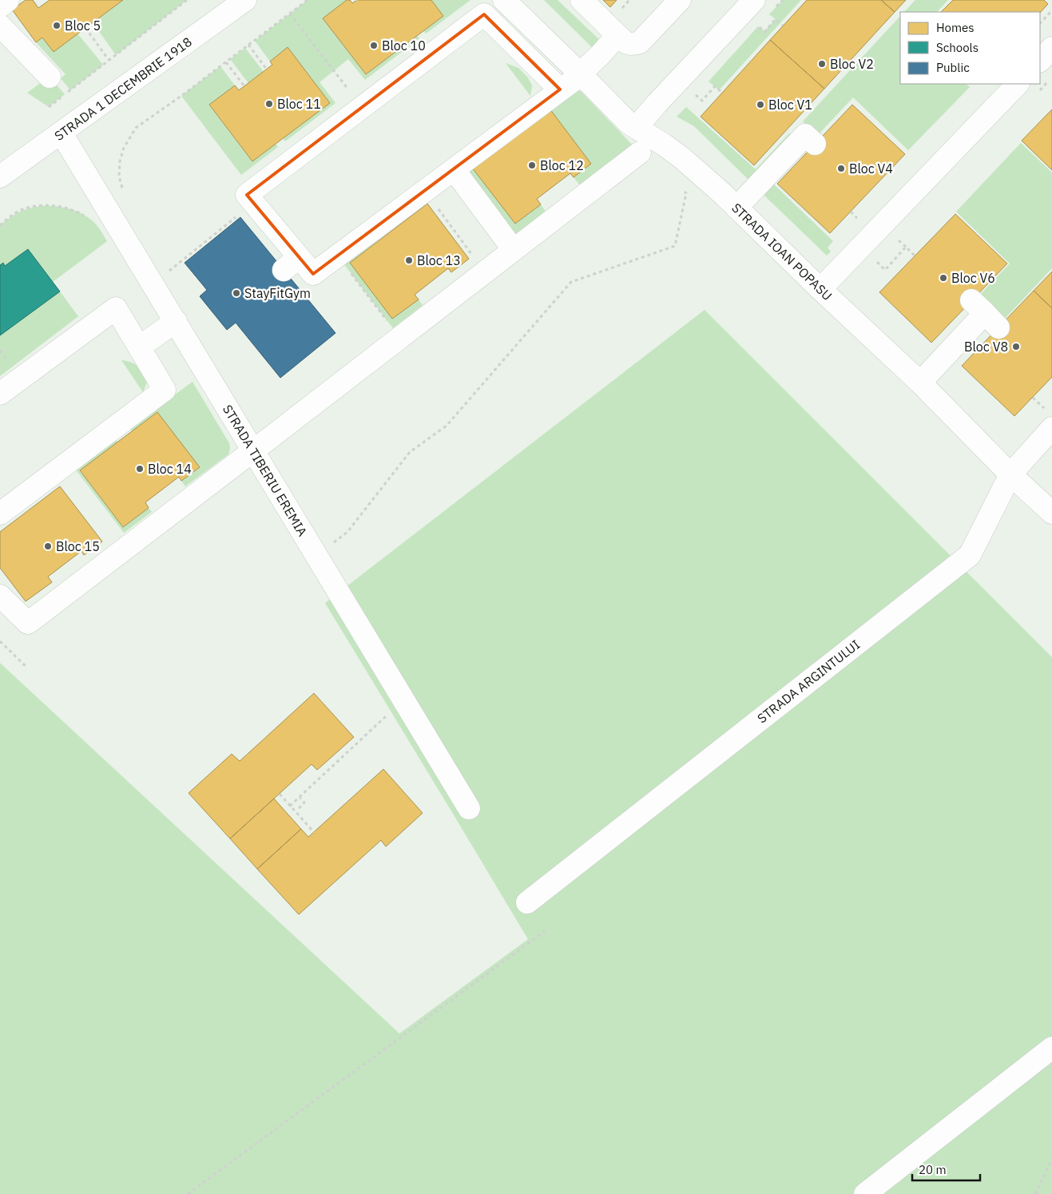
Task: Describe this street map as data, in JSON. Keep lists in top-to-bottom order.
{
  "streets": {
    "street": [
      "STRADA 1 DECEMBRIE 1918",
      "STRADA IOAN POPASU",
      "STRADA TIBERIU EREMIA",
      "STRADA ARGINTULUI"
    ]
  },
  "crossings": [
    ["STRADA 1 DECEMBRIE 1918", "STRADA TIBERIU EREMIA"],
    ["STRADA IOAN POPASU", "STRADA ARGINTULUI"]
  ],
  "places": [
    "Bloc 5",
    "Bloc 10",
    "Bloc V2",
    "Bloc 11",
    "Bloc V1",
    "Bloc 12",
    "Bloc V4",
    "Bloc 13",
    "Bloc V6",
    "StayFitGym",
    "Bloc V8",
    "Bloc 14",
    "Bloc 15"
  ],
  "legend": ["Homes", "Schools", "Public"],
  "scale_bar": "20 m"
}
